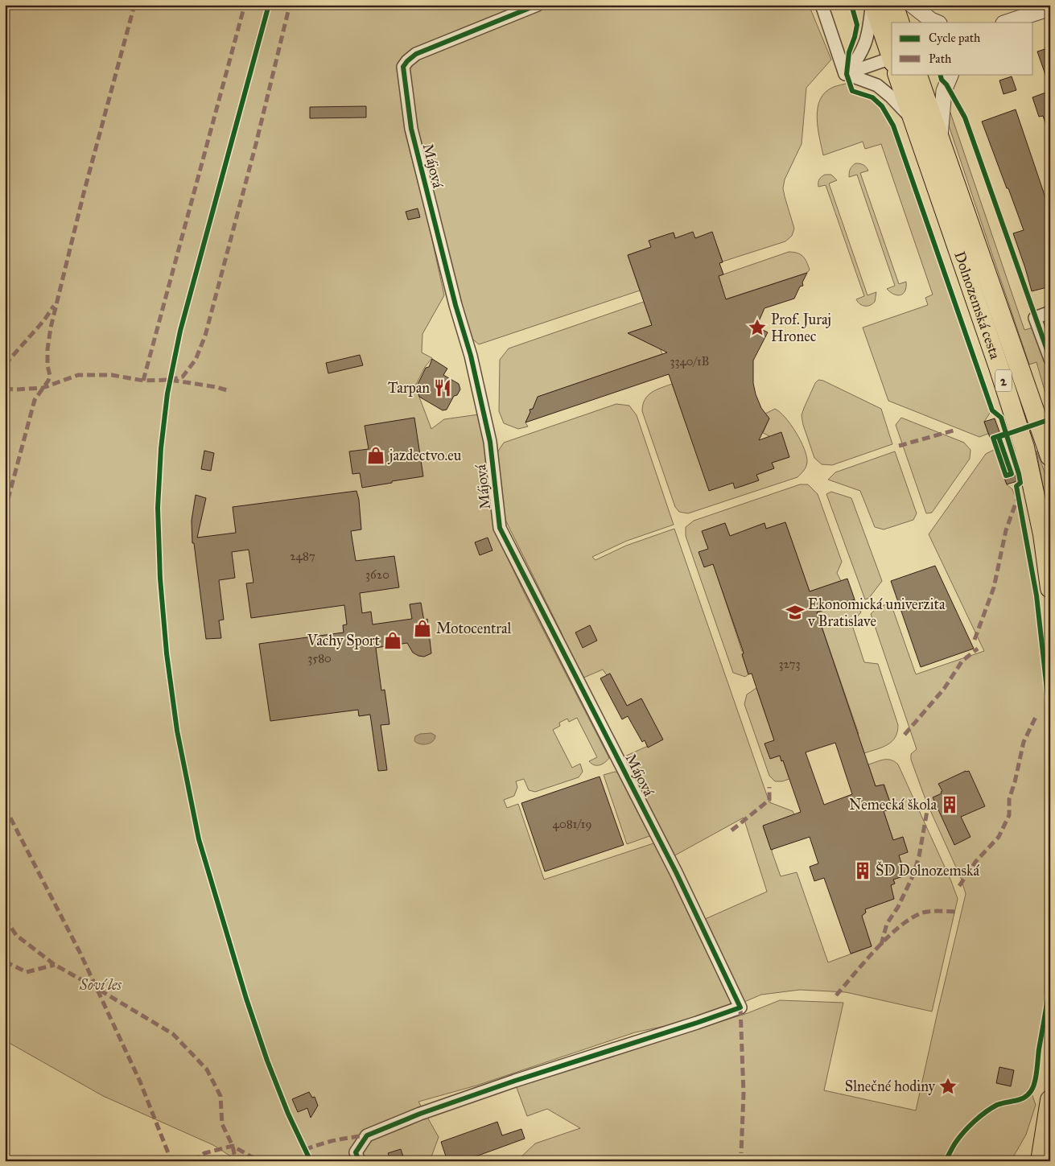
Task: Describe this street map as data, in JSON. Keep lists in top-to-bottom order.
{
  "streets": {
    "main road": ["Dolnozemská cesta", "2"],
    "street": ["Májová"]
  },
  "parks": ["Soví les"],
  "places": {
    "place": ["Prof. Juraj Hronec", "Slnečné hodiny"],
    "restaurant": ["Tarpan"],
    "shop": ["jazdectvo.eu", "Motocentral", "Vachy Sport"],
    "school or university": ["Ekonomická univerzita v Bratislave"],
    "building": ["Nemecká škola", "ŠD Dolnozemská"]
  },
  "house_numbers": [
    "3340/1B",
    "2487",
    "3620",
    "3580",
    "3273",
    "4081/19"
  ],
  "legend": ["Cycle path", "Path"]
}
